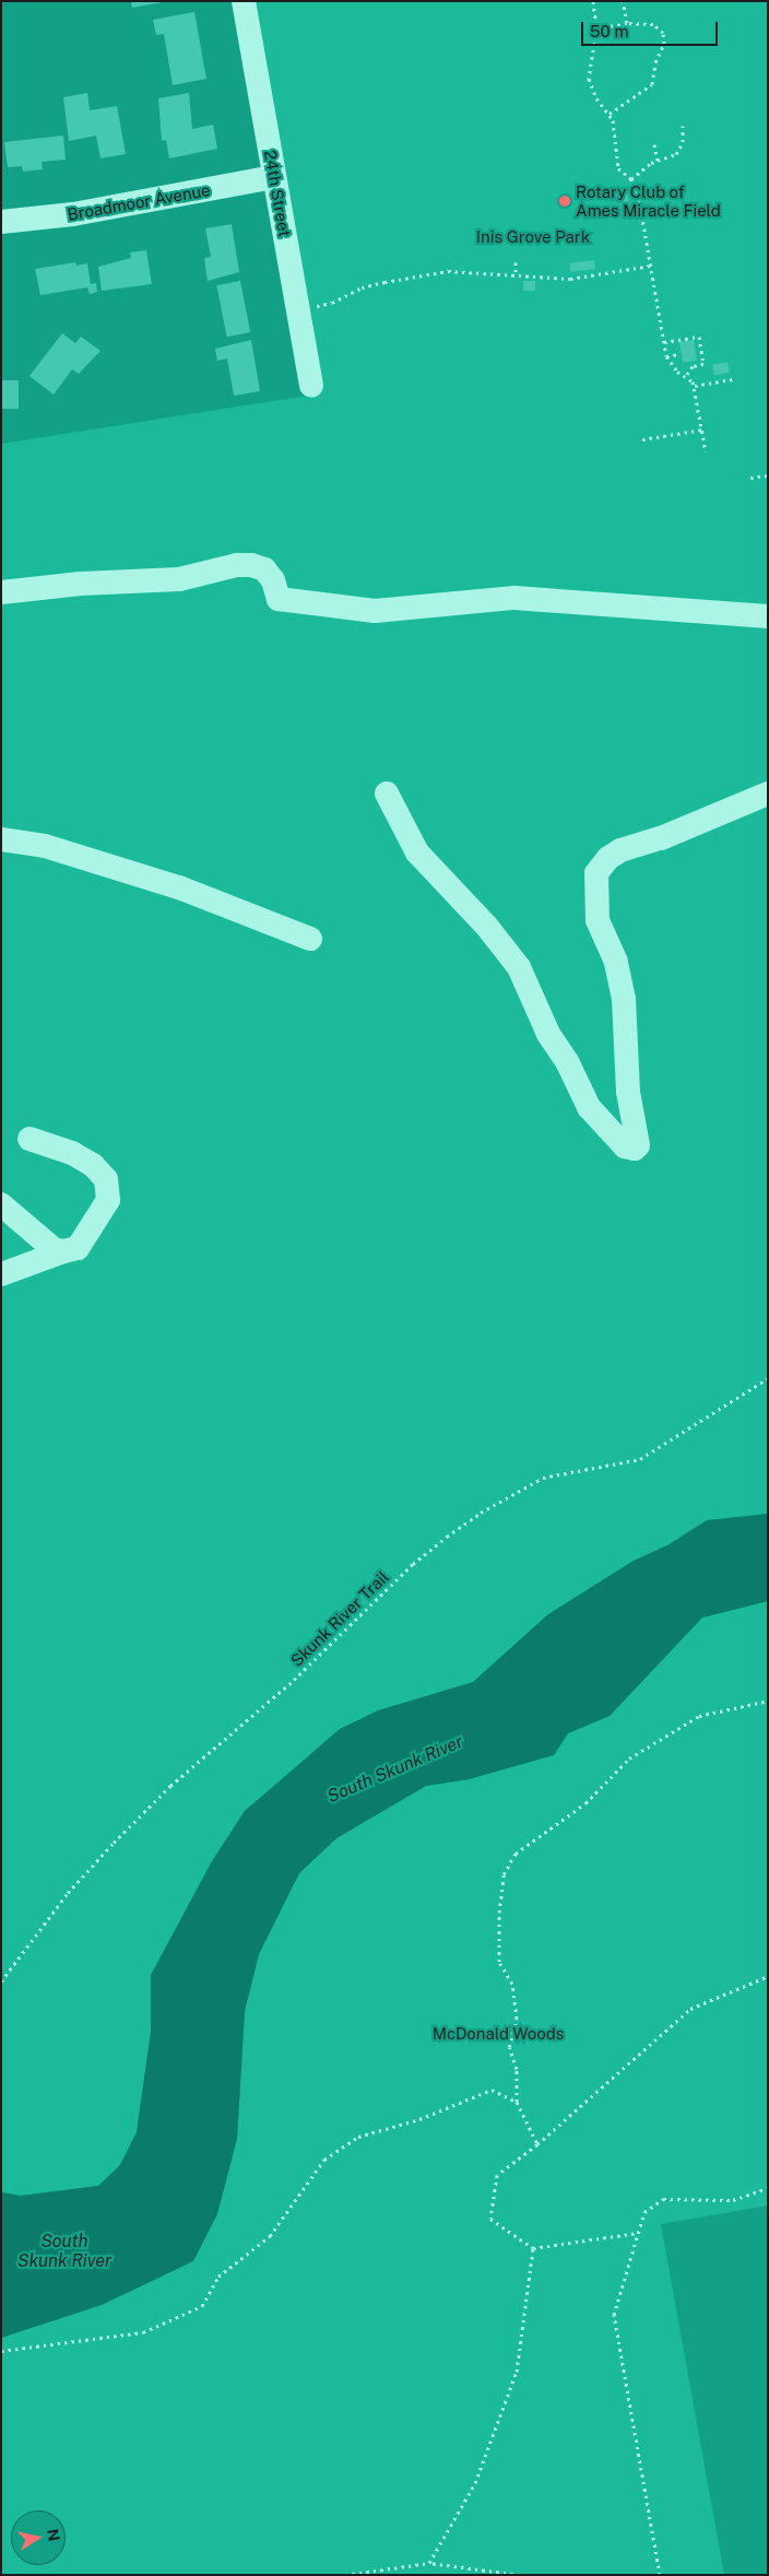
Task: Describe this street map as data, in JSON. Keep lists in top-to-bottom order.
{
  "streets": {
    "street": ["24th Street", "Broadmoor Avenue"],
    "path": ["Skunk River Trail"]
  },
  "crossings": [
    ["24th Street", "Broadmoor Avenue"]
  ],
  "water": ["South Skunk River"],
  "parks": ["Inis Grove Park", "McDonald Woods"],
  "places": ["Rotary Club of Ames Miracle Field"],
  "scale_bar": "50 m",
  "north": "right"
}
